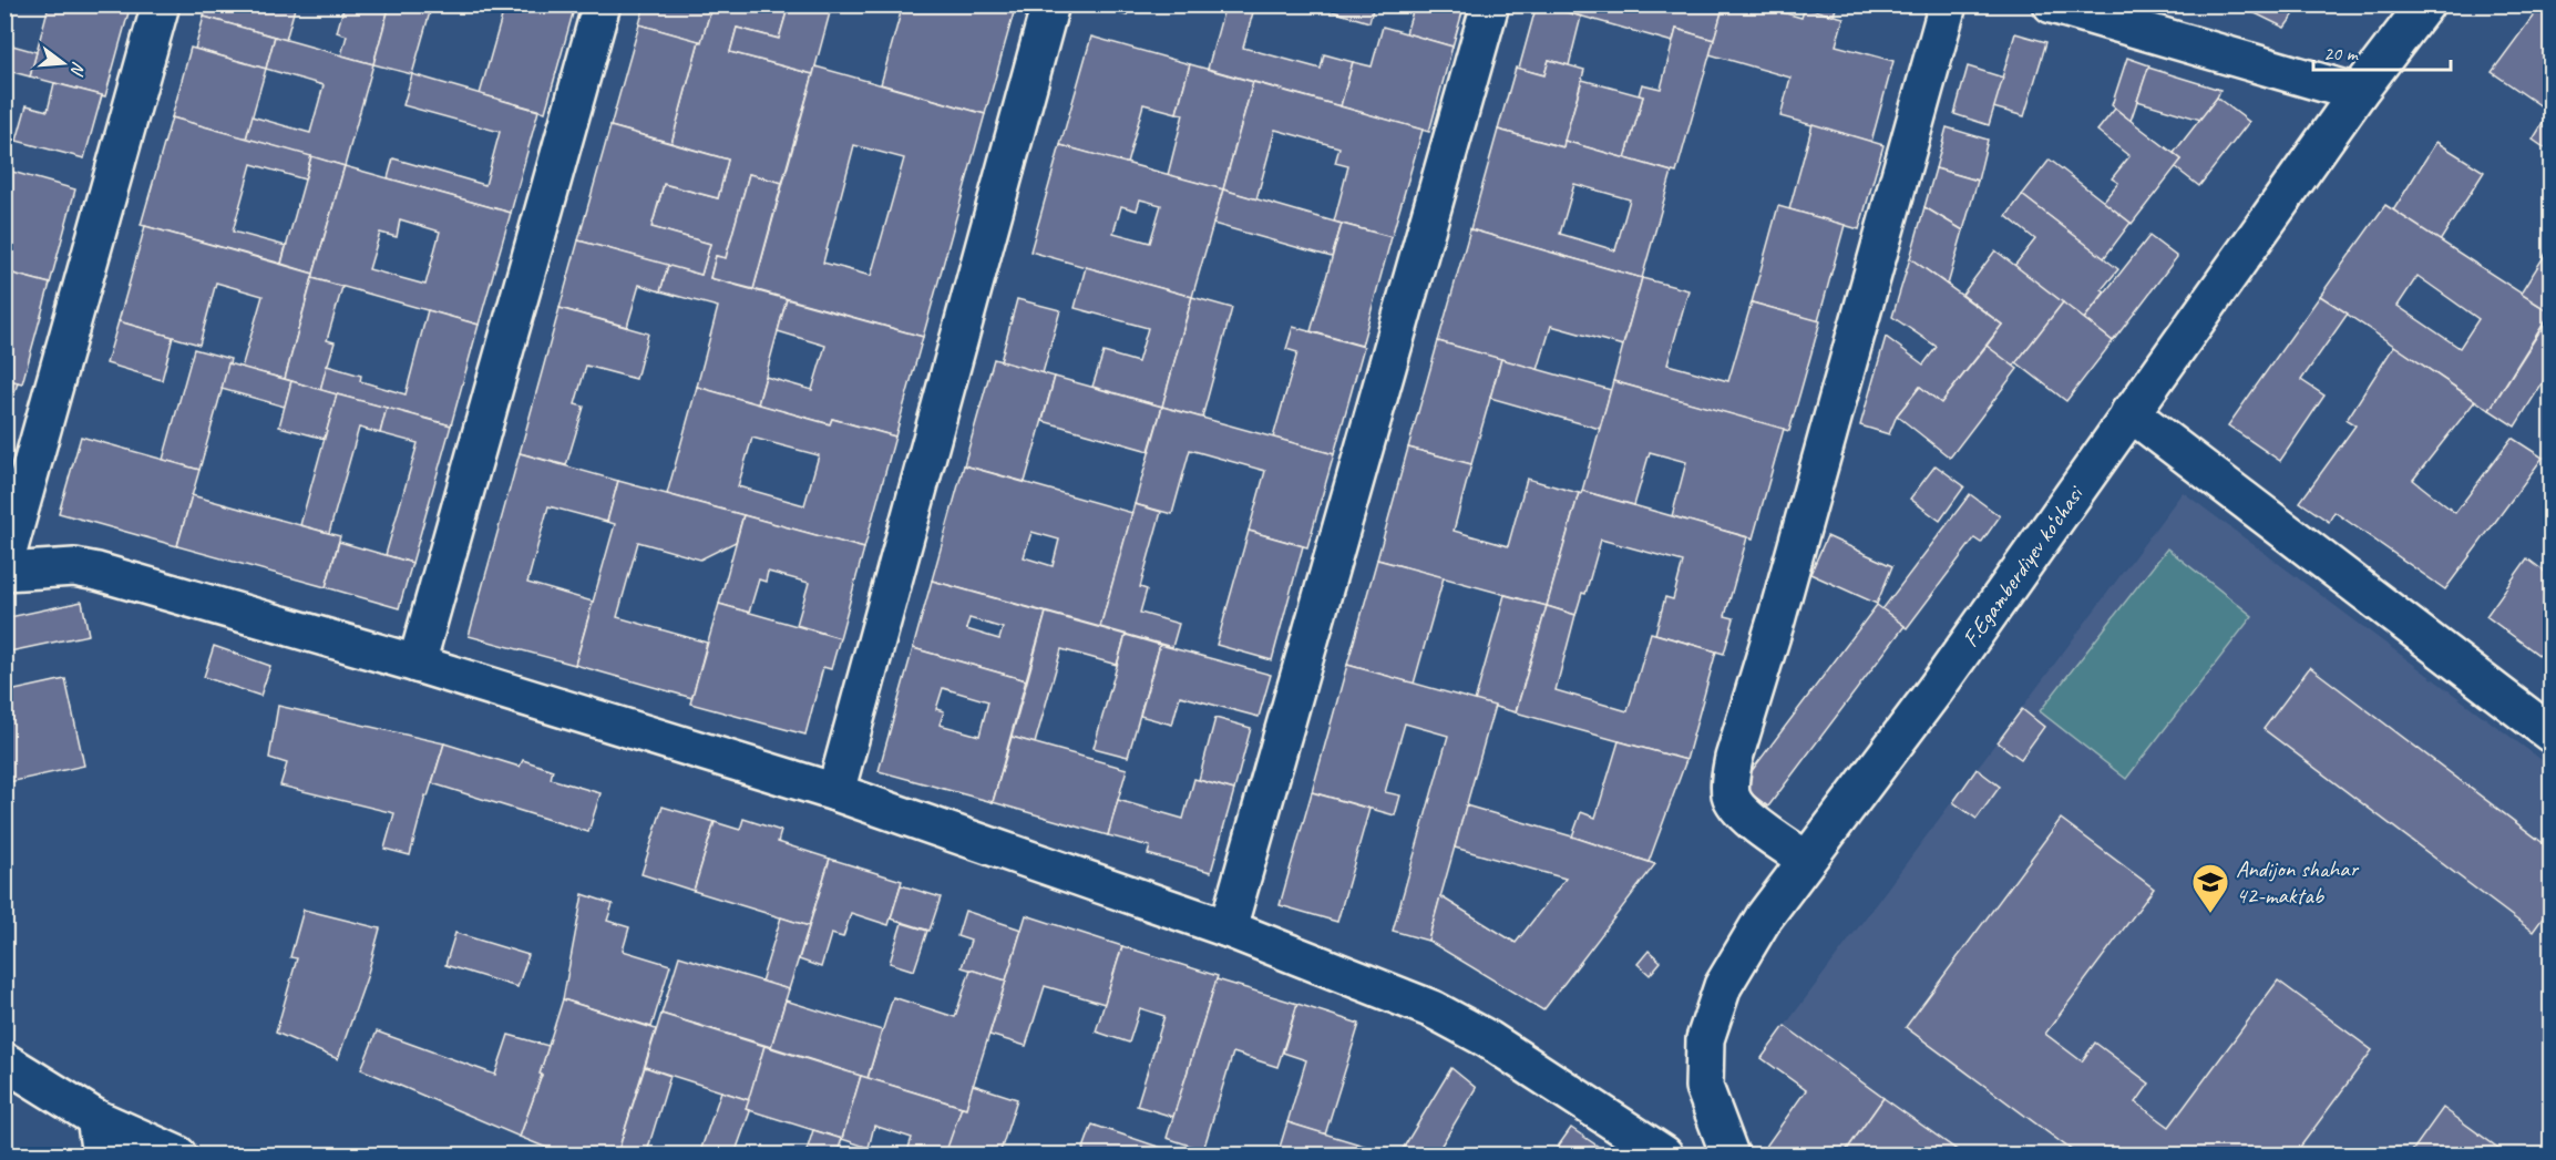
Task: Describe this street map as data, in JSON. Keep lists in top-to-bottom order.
{
  "streets": {
    "street": ["F.Egamberdiyev kо‘chasi"]
  },
  "places": {
    "school or university": ["Andijon shahar 42-maktab"]
  },
  "scale_bar": "20 m",
  "north": "right"
}
